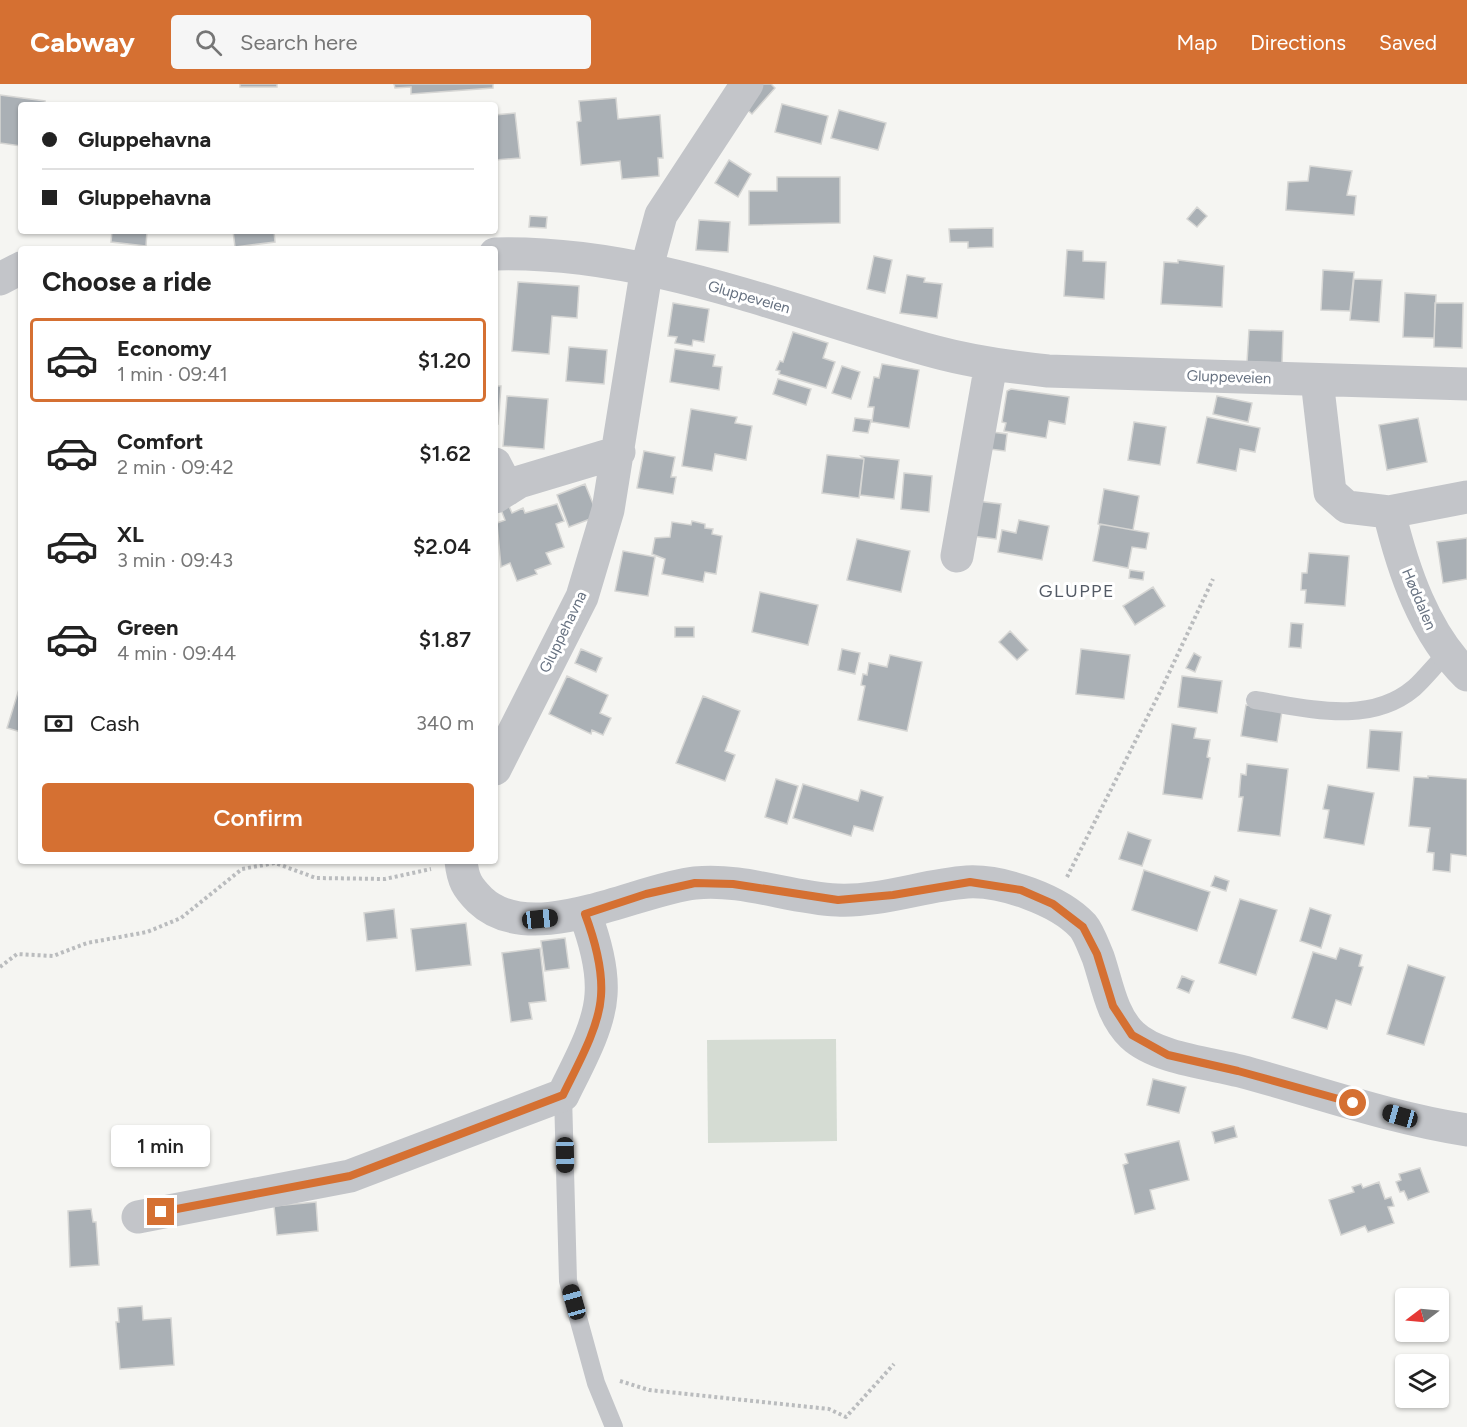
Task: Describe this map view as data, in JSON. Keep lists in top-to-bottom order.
{
  "streets": {
    "street": ["Gluppeveien", "Høddalen", "Gluppehavna"]
  },
  "crossings": [
    ["Gluppeveien", "Gluppehavna"]
  ],
  "districts": ["GLUPPE"],
  "north": "left",
  "page": {
    "header": "Cabway",
    "search": "Search here",
    "nav": ["Map", "Directions", "Saved"],
    "banner": ["Gluppehavna", "Gluppehavna"],
    "heading": "Choose a ride",
    "list": [
      {
        "name": "Economy",
        "note": "1 min · 09:41",
        "value": "$1.20"
      },
      {
        "name": "Comfort",
        "note": "2 min · 09:42",
        "value": "$1.62"
      },
      {
        "name": "XL",
        "note": "3 min · 09:43",
        "value": "$2.04"
      },
      {
        "name": "Green",
        "note": "4 min · 09:44",
        "value": "$1.87"
      }
    ],
    "pay": ["Cash", "340 m"],
    "buttons": "Confirm",
    "bubble": "1 min"
  }
}
